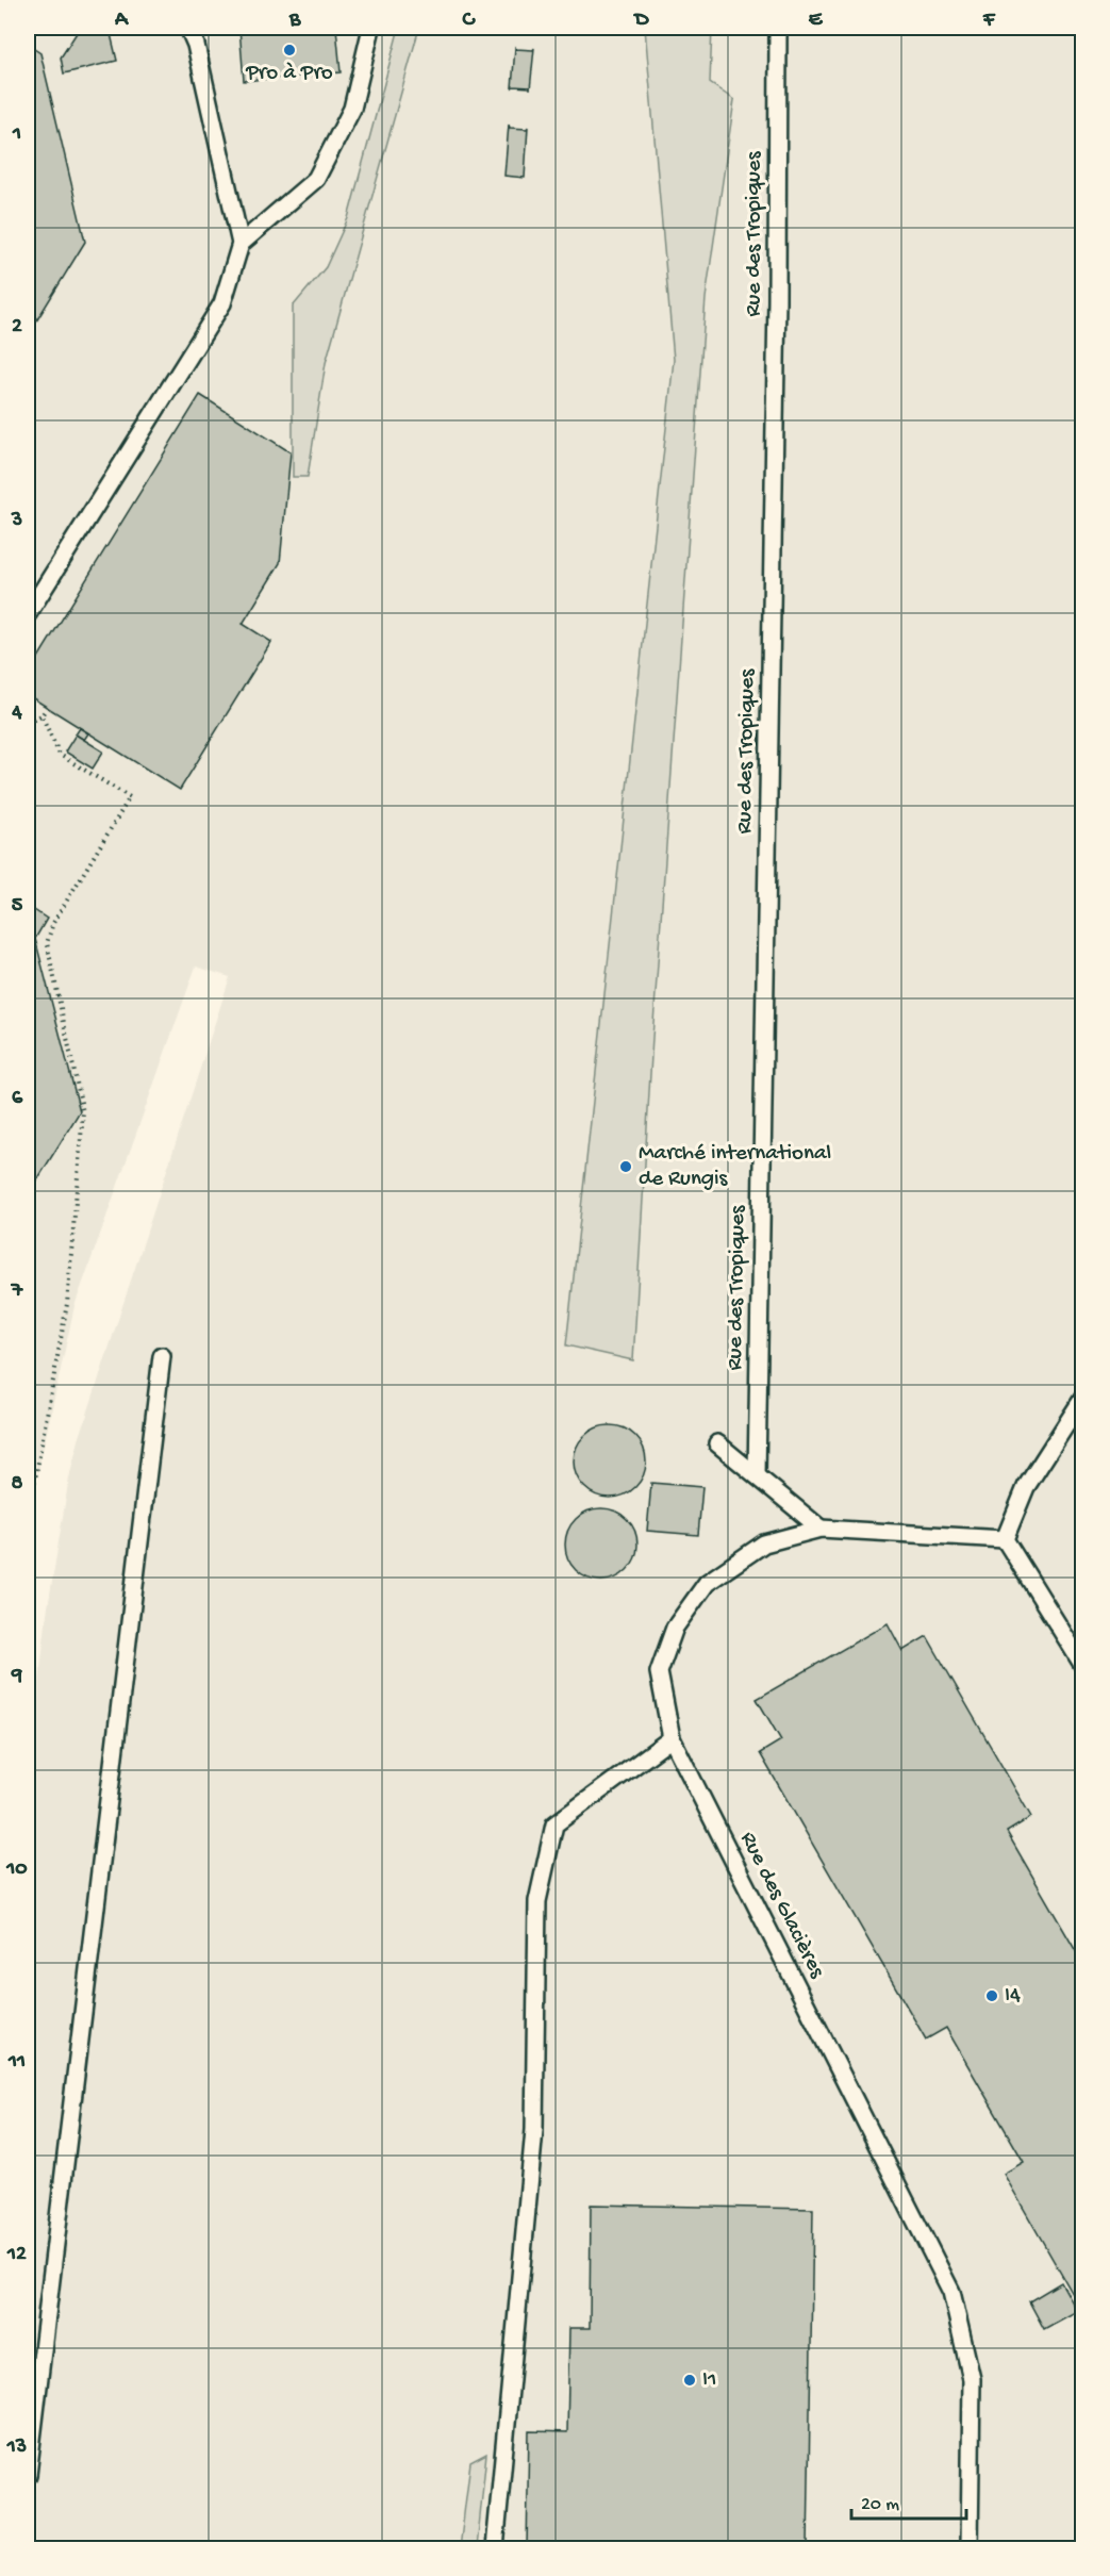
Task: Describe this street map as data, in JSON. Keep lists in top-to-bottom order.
{
  "streets": {
    "lane": ["Rue des Tropiques", "Rue des Glacières"]
  },
  "places": [
    "Pro à Pro",
    "Marché international de Rungis",
    "I4",
    "I1"
  ],
  "scale_bar": "20 m",
  "grid": {
    "columns": [
      "A",
      "B",
      "C",
      "D",
      "E",
      "F"
    ],
    "rows": [
      "1",
      "2",
      "3",
      "4",
      "5",
      "6",
      "7",
      "8",
      "9",
      "10",
      "11",
      "12",
      "13"
    ]
  }
}
